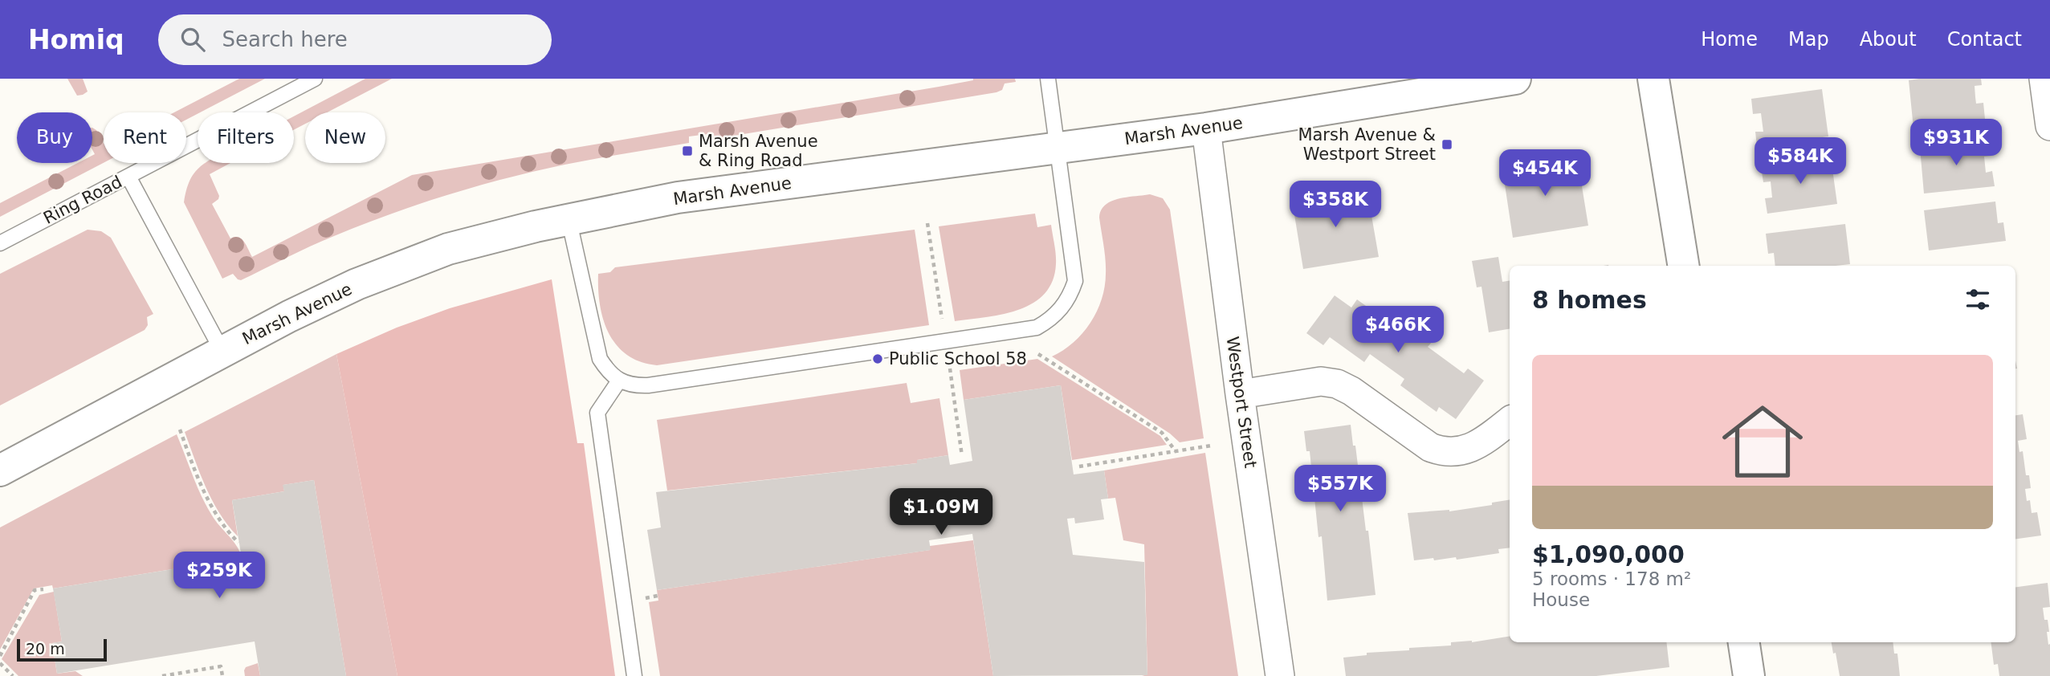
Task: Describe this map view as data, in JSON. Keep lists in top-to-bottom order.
{
  "streets": {
    "street": ["Marsh Avenue", "Westport Street"],
    "lane": ["Ring Road"]
  },
  "crossings": [
    ["Marsh Avenue", "Westport Street"]
  ],
  "places": {
    "transit": ["Marsh Avenue & Westport Street", "Marsh Avenue & Ring Road"],
    "other": ["Public School 58"]
  },
  "scale_bar": "20 m",
  "page": {
    "header": "Homiq",
    "search": "Search here",
    "nav": [
      "Home",
      "Map",
      "About",
      "Contact"
    ],
    "chip": [
      "Buy",
      "Rent",
      "Filters",
      "New"
    ],
    "price": [
      "$931K",
      "$584K",
      "$454K",
      "$358K",
      "$466K",
      "$557K",
      "$1.09M",
      "$259K"
    ],
    "heading": "8 homes",
    "list": [
      {
        "name": "$1,090,000",
        "note": "5 rooms · 178 m² · House"
      }
    ],
    "scale": "20 m"
  }
}
